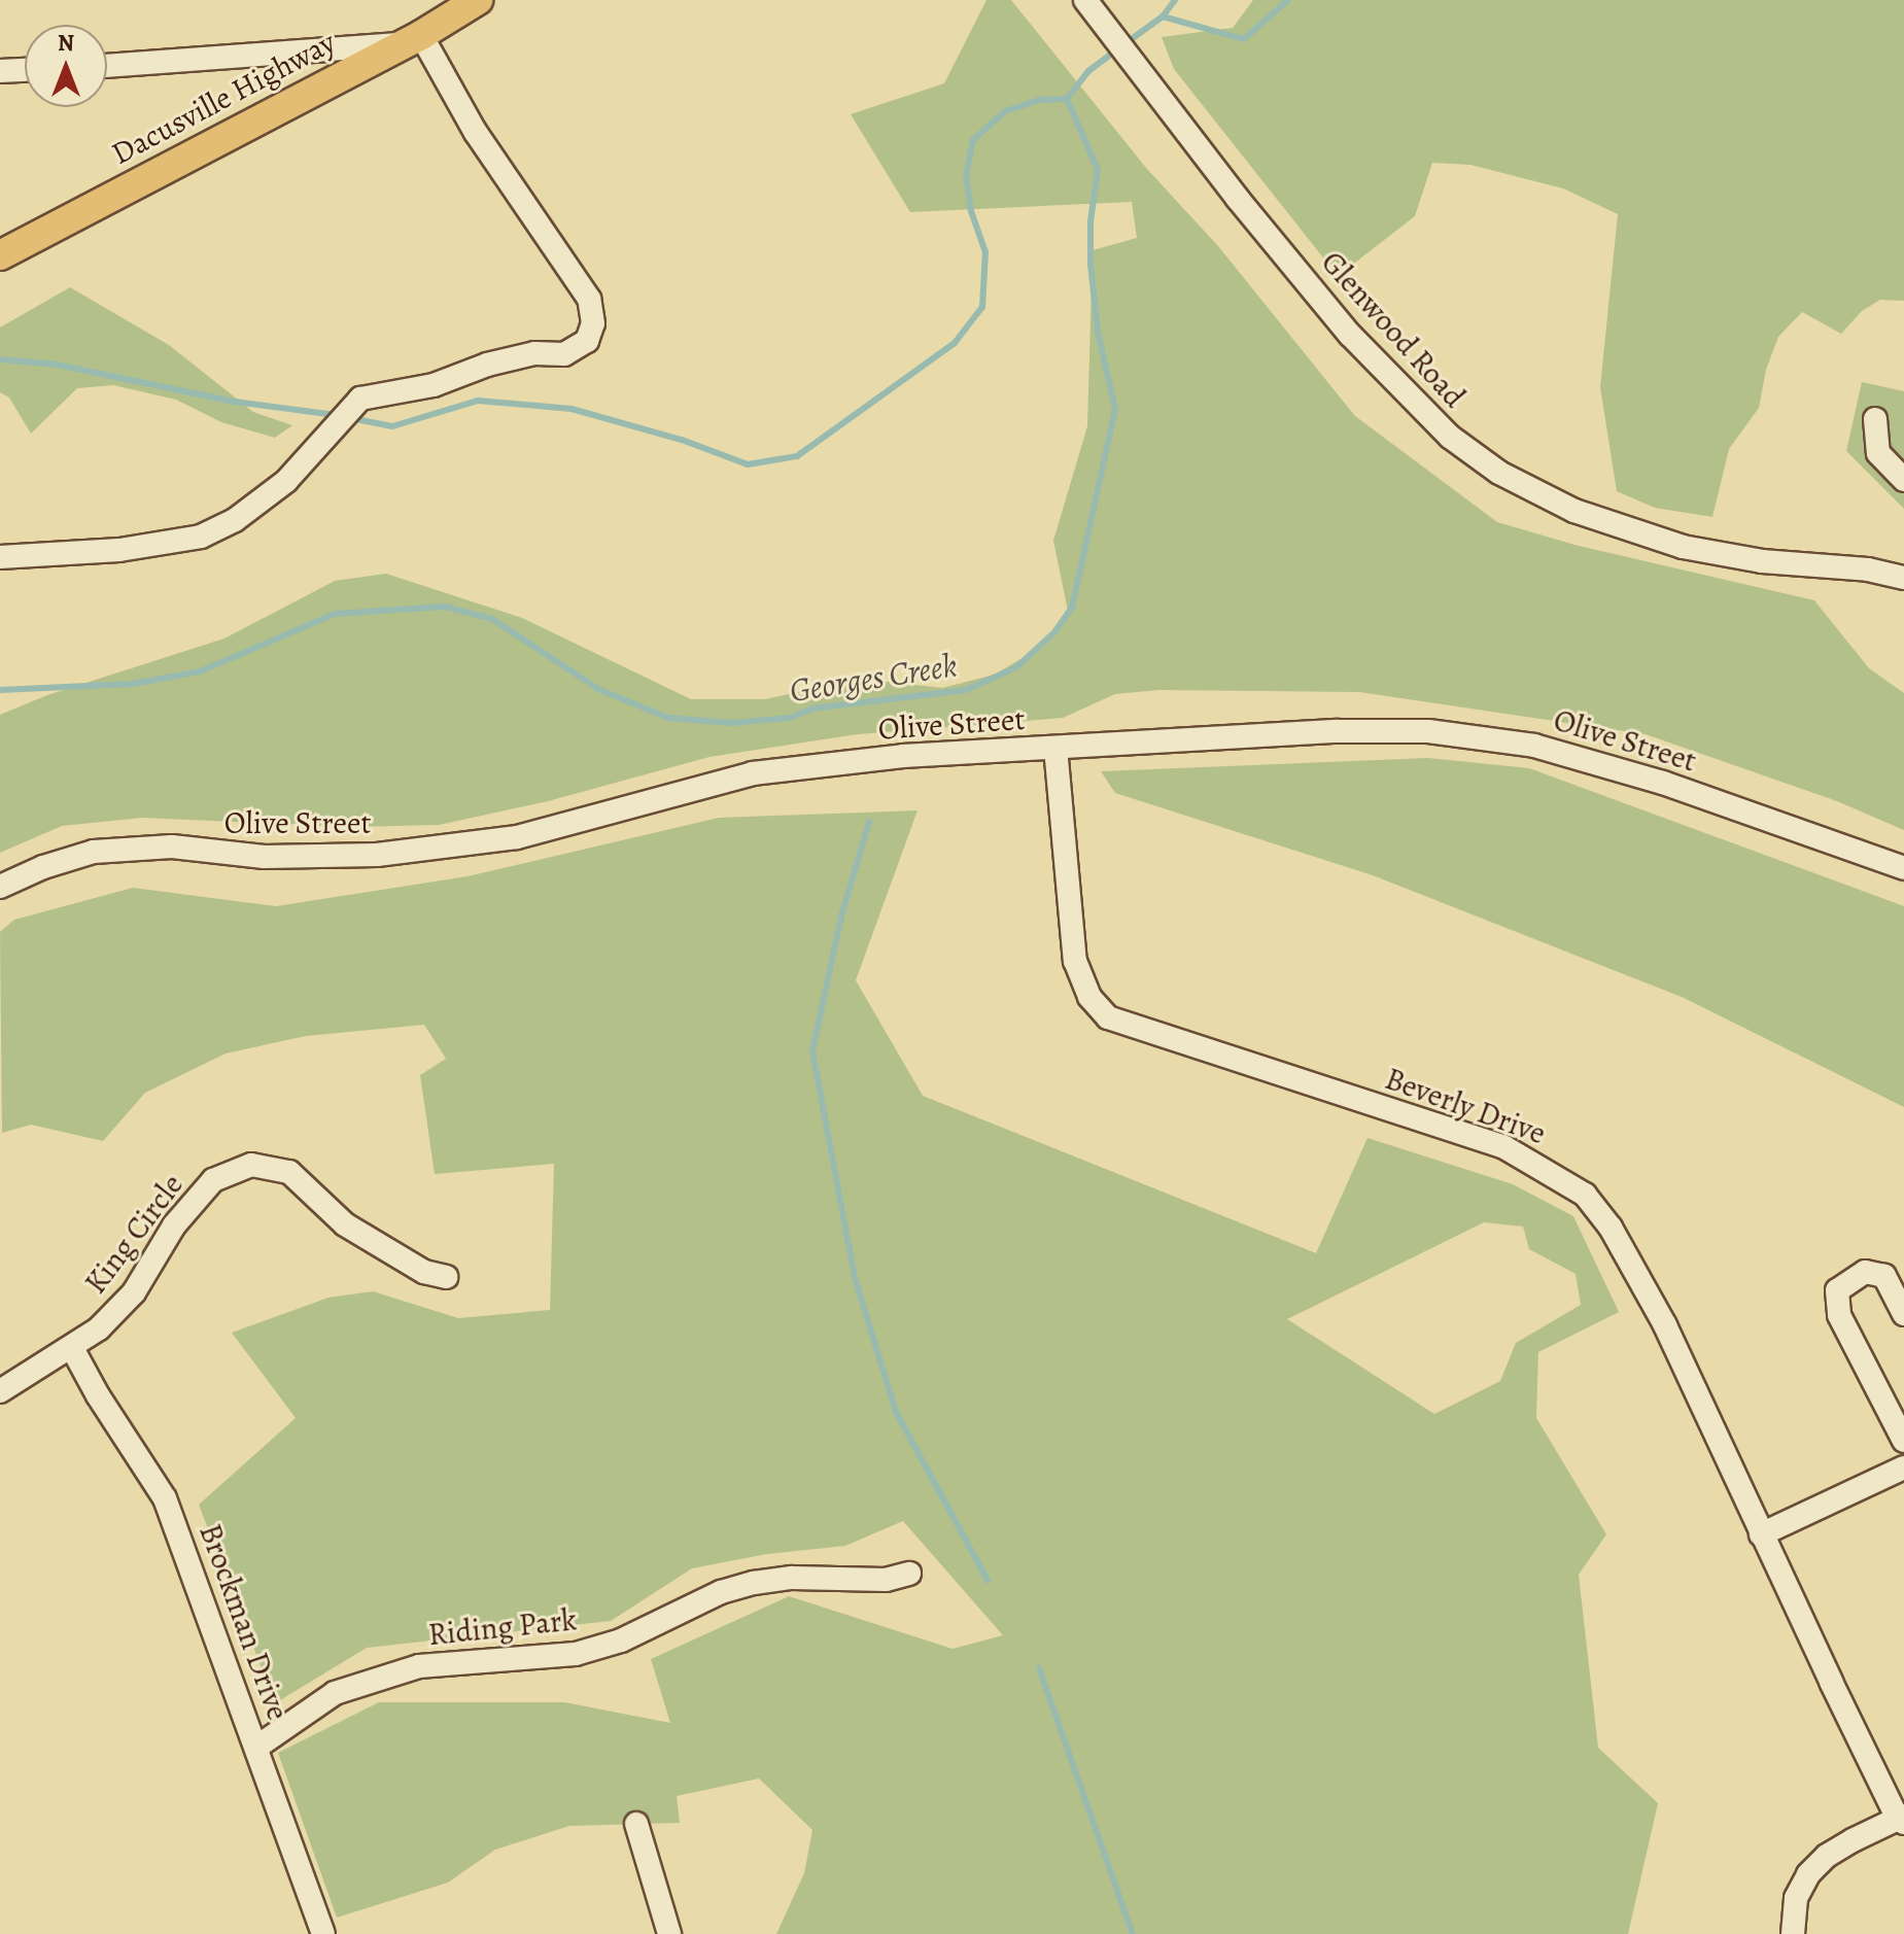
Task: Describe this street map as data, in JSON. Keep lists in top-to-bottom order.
{
  "streets": {
    "main road": ["Dacusville Highway"],
    "street": [
      "Glenwood Road",
      "Olive Street",
      "Beverly Drive",
      "King Circle",
      "Brockman Drive",
      "Riding Park"
    ]
  },
  "crossings": [
    ["Olive Street", "Beverly Drive"],
    ["King Circle", "Brockman Drive"],
    ["Brockman Drive", "Riding Park"]
  ],
  "water": ["Georges Creek"],
  "north": "top"
}
